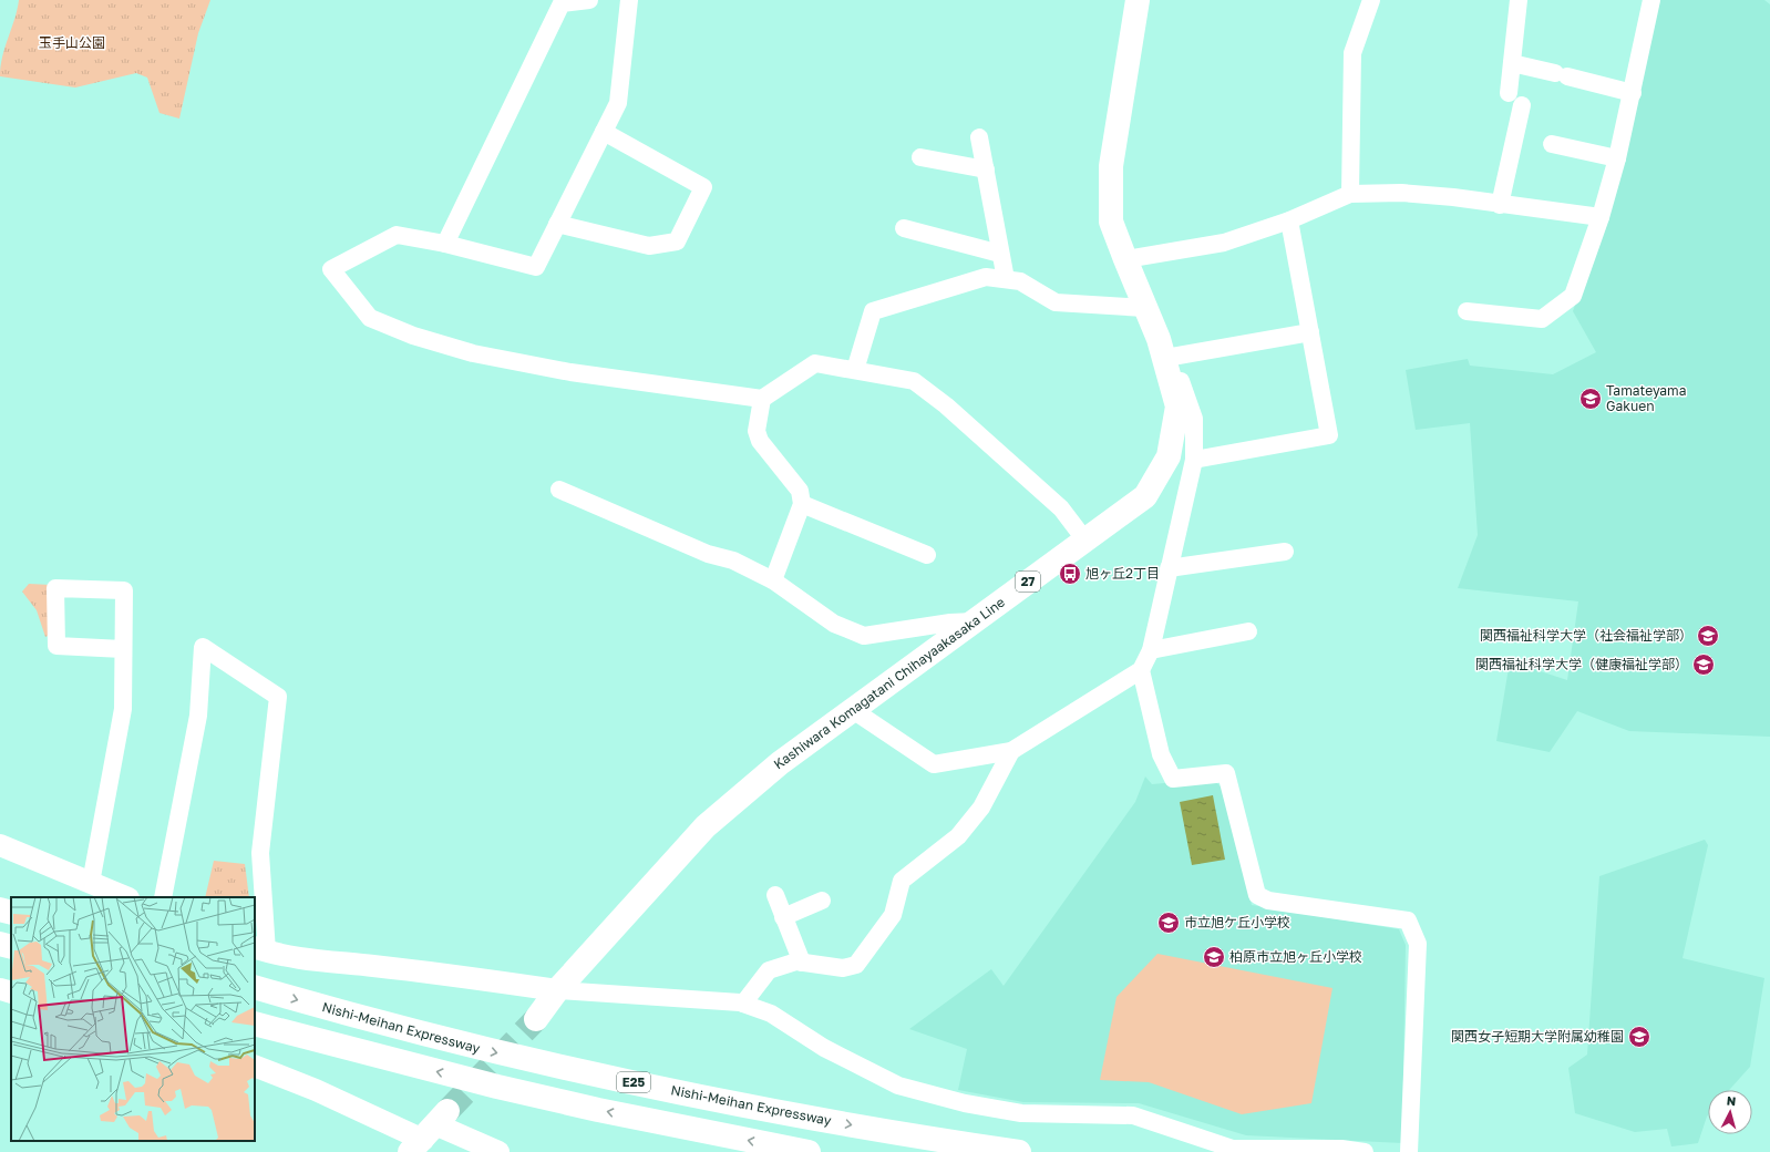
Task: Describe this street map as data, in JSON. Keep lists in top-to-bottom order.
{
  "streets": {
    "main road": [
      "27",
      "Kashiwara Komagatani Chihayaakasaka Line",
      "Nishi-Meihan Expressway",
      "E25"
    ]
  },
  "parks": ["玉手山公園"],
  "places": {
    "school or university": [
      "Tamateyama Gakuen",
      "関西福祉科学大学（社会福祉学部）",
      "関西福祉科学大学（健康福祉学部）",
      "市立旭ケ丘小学校",
      "柏原市立旭ヶ丘小学校",
      "関西女子短期大学附属幼稚園"
    ],
    "bus stop": ["旭ヶ丘2丁目"]
  },
  "north": "top"
}
